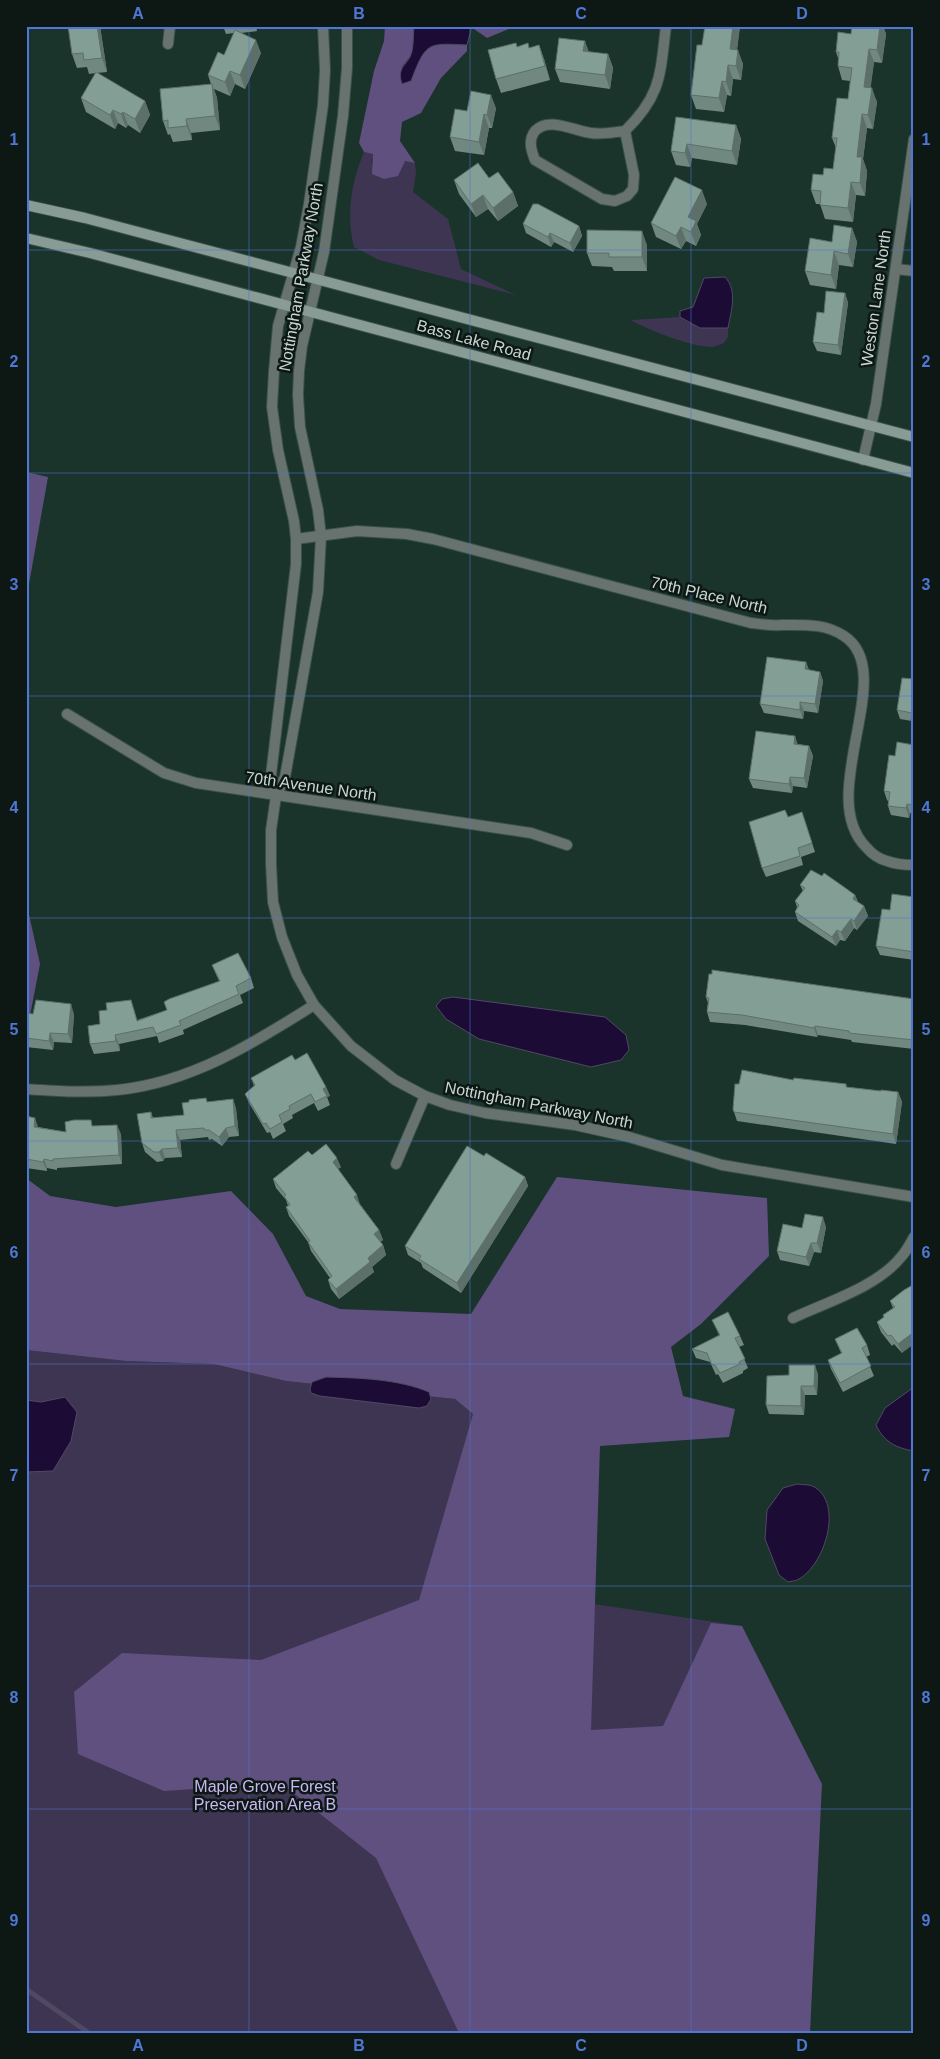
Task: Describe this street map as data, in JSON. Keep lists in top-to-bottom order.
{
  "streets": {
    "main road": ["Bass Lake Road"],
    "street": [
      "Nottingham Parkway North",
      "Weston Lane North",
      "70th Place North",
      "70th Avenue North"
    ]
  },
  "crossings": [
    ["Nottingham Parkway North", "Bass Lake Road"],
    ["Nottingham Parkway North", "70th Place North"],
    ["Nottingham Parkway North", "70th Avenue North"],
    ["Weston Lane North", "Bass Lake Road"]
  ],
  "parks": ["Maple Grove Forest Preservation Area B"],
  "grid": {
    "columns": [
      "A",
      "B",
      "C",
      "D"
    ],
    "rows": [
      "1",
      "2",
      "3",
      "4",
      "5",
      "6",
      "7",
      "8",
      "9"
    ]
  }
}
